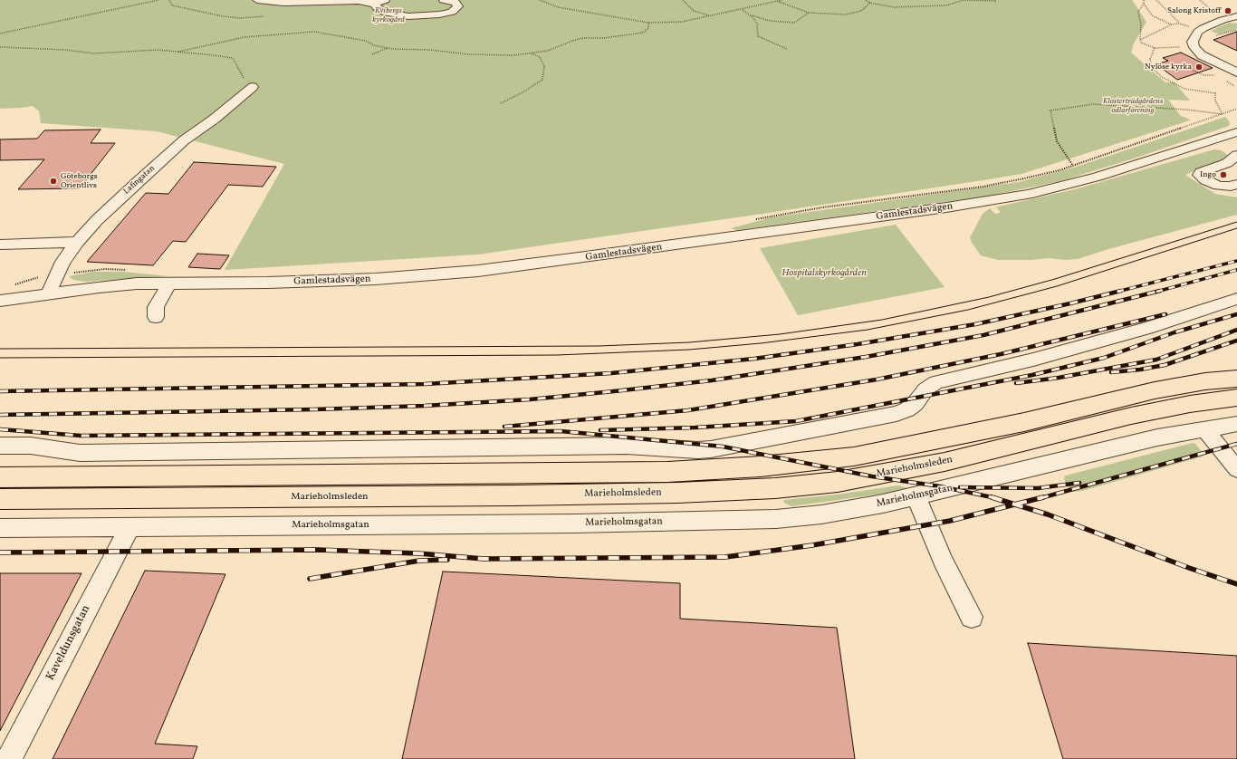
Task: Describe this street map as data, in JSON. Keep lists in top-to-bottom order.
{
  "streets": {
    "highway": ["Marieholmsleden"],
    "street": [
      "Lafingatan",
      "Gamlestadsvägen",
      "Marieholmsgatan",
      "Kaveldunsgatan"
    ]
  },
  "crossings": [
    ["Lafingatan", "Gamlestadsvägen"],
    ["Marieholmsgatan", "Kaveldunsgatan"]
  ],
  "parks": ["Kvibergs kyrkogård", "Klosterträdgårdens odlarförening", "Hospitalskyrkogården"],
  "places": [
    "Salong Kristoff",
    "Nylöse kyrka",
    "Ingo",
    "Göteborgs Orientlivs"
  ]
}
